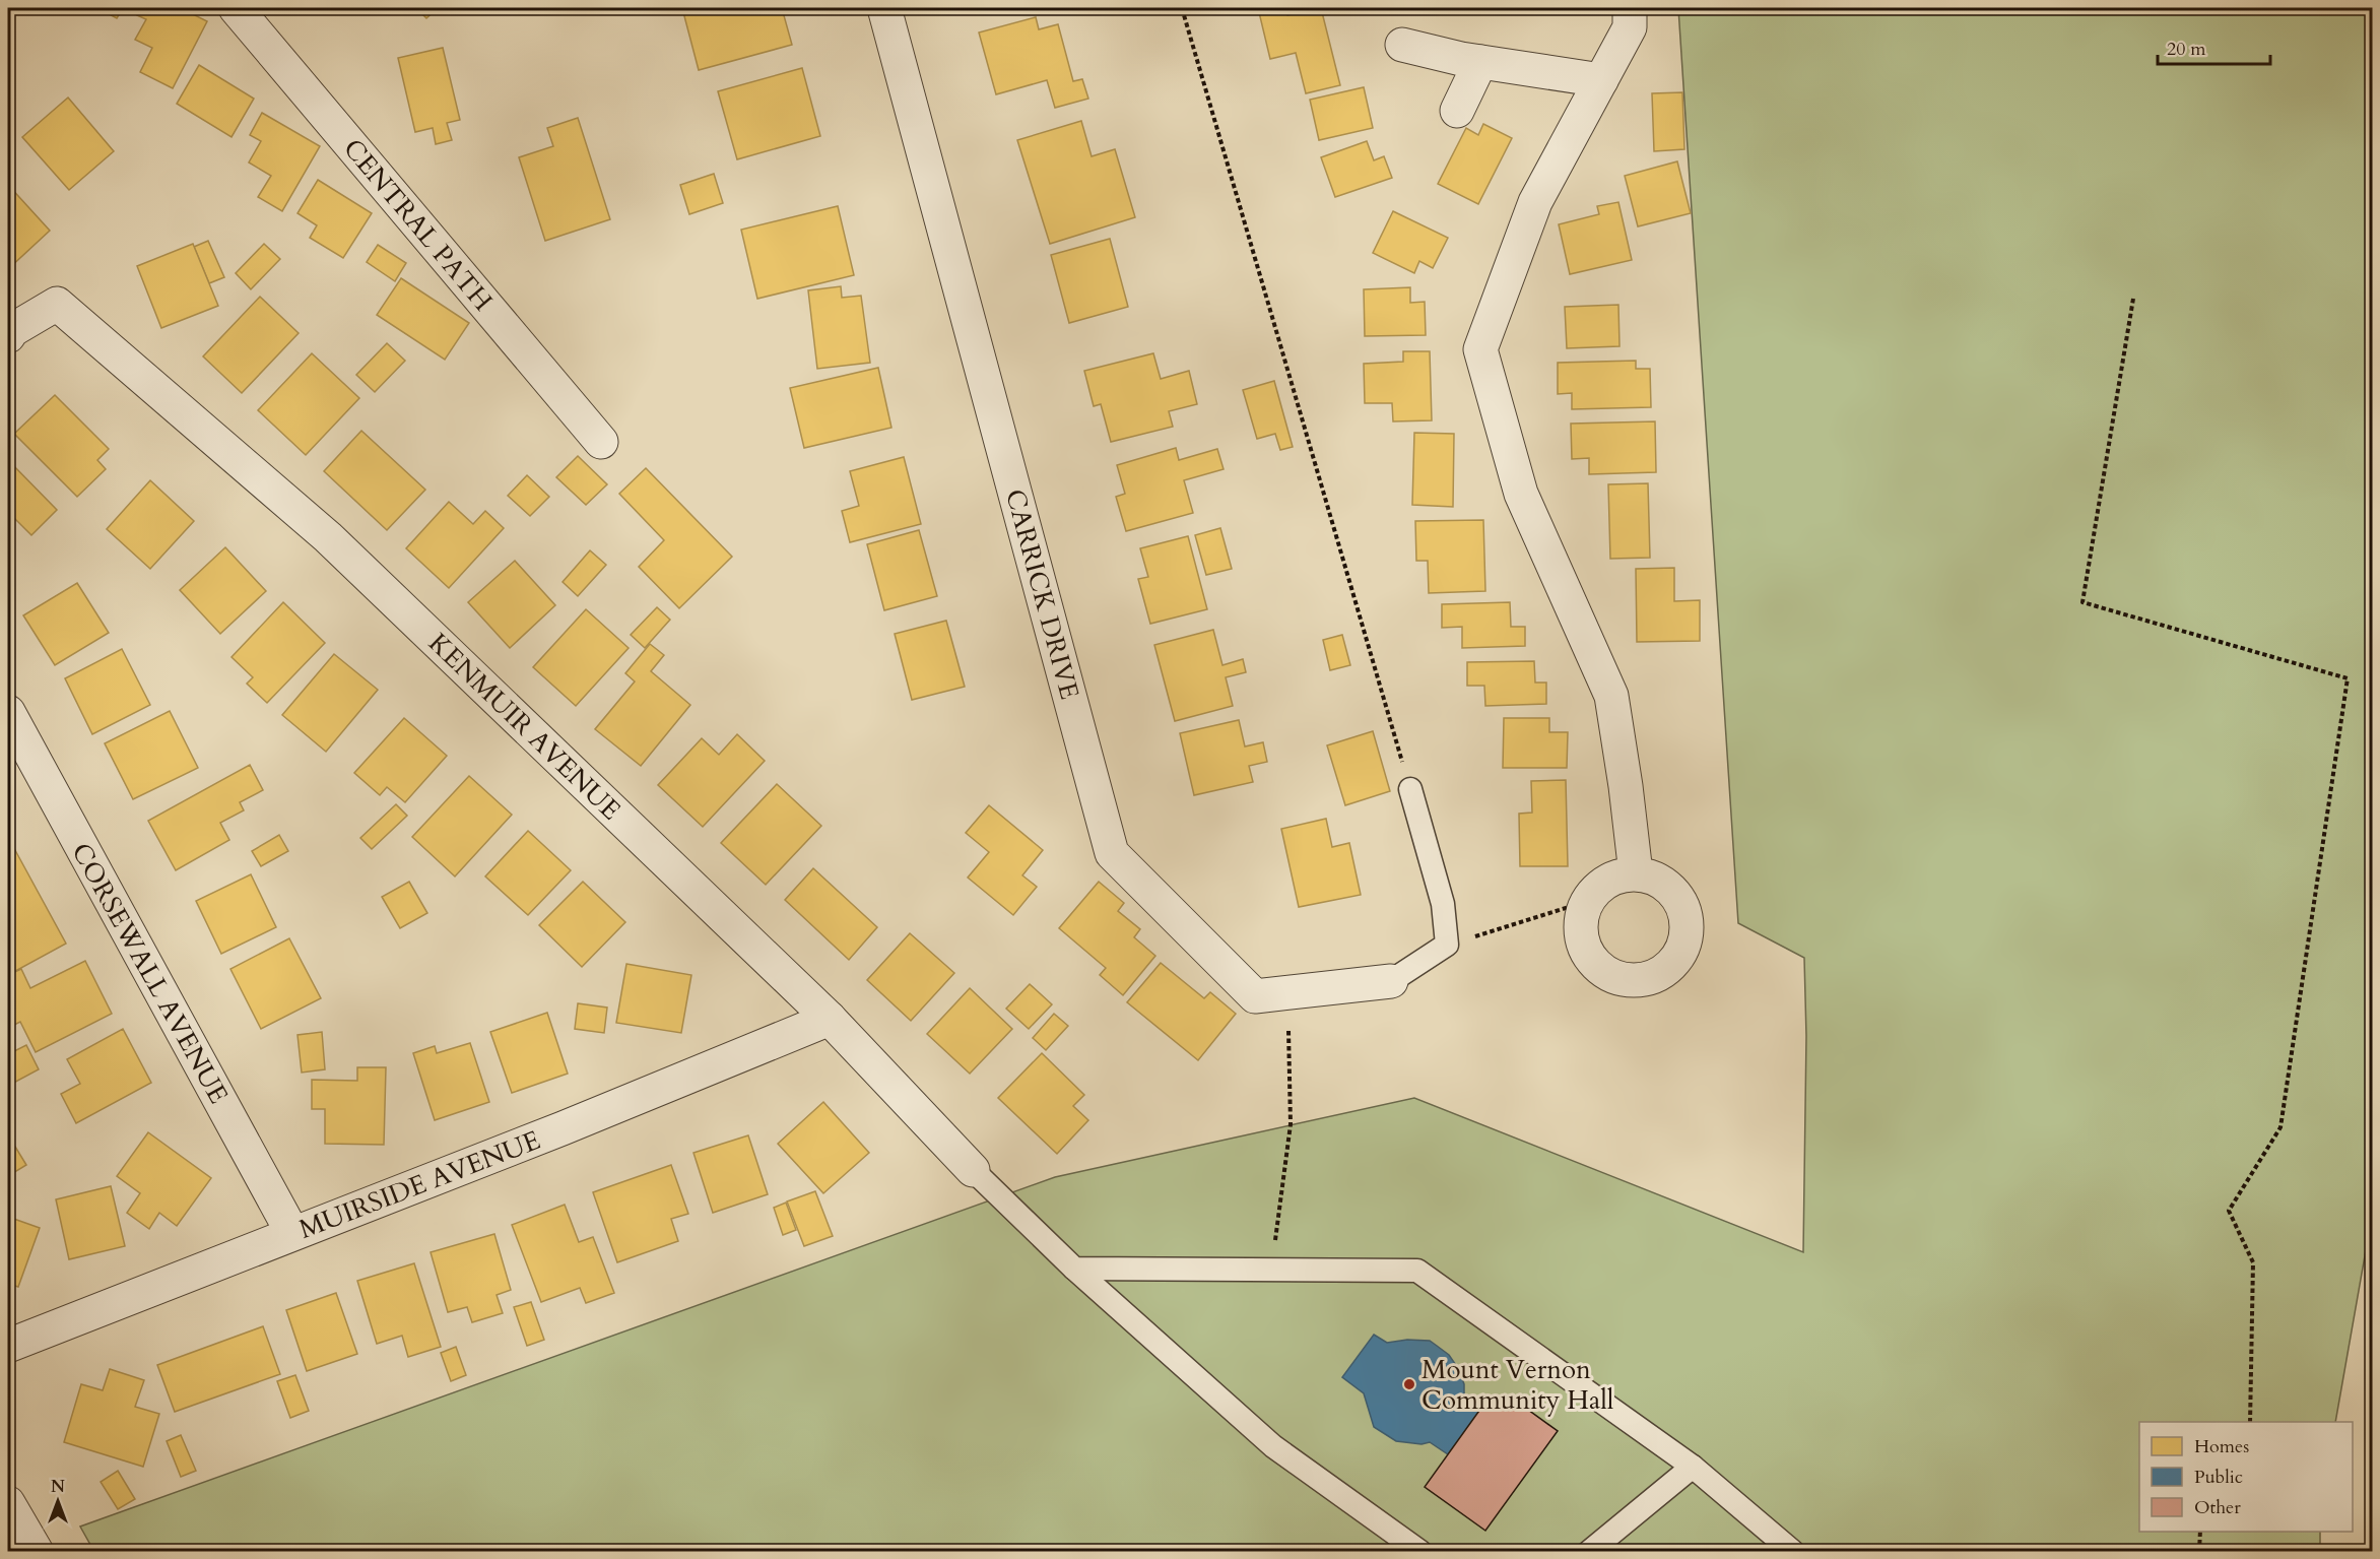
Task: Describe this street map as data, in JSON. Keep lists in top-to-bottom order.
{
  "streets": {
    "street": [
      "CENTRAL PATH",
      "CARRICK DRIVE",
      "KENMUIR AVENUE",
      "CORSEWALL AVENUE",
      "MUIRSIDE AVENUE"
    ]
  },
  "crossings": [
    ["KENMUIR AVENUE", "MUIRSIDE AVENUE"],
    ["CORSEWALL AVENUE", "MUIRSIDE AVENUE"]
  ],
  "places": ["Mount Vernon Community Hall"],
  "legend": ["Homes", "Public", "Other"],
  "scale_bar": "20 m",
  "north": "top"
}
